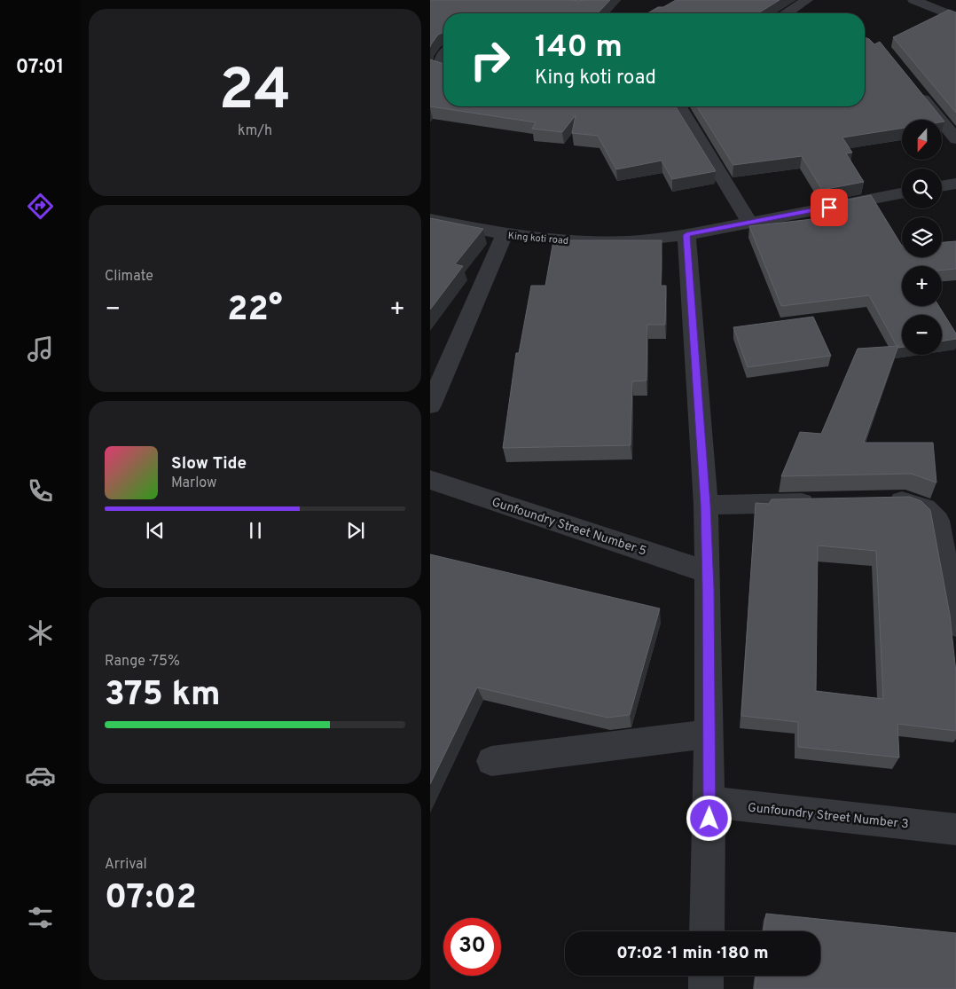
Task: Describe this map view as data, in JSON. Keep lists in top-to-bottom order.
{
  "streets": {
    "street": ["King koti road", "Gunfoundry Street Number 5", "Gunfoundry Street Number 3"]
  },
  "north": "bottom",
  "page": {
    "tabs": "07:01",
    "tile": [
      ["24", "km/h"],
      "Climate",
      ["Range · 75%", "375 km"],
      ["Arrival", "07:02"]
    ],
    "turn": ["140 m", "King koti road"],
    "map_buttons": ["+", "−"],
    "heat": ["−", "22°", "+"],
    "song": ["Slow Tide", "Marlow"],
    "limit": "30",
    "trip": "07:02 · 1 min · 180 m"
  }
}
